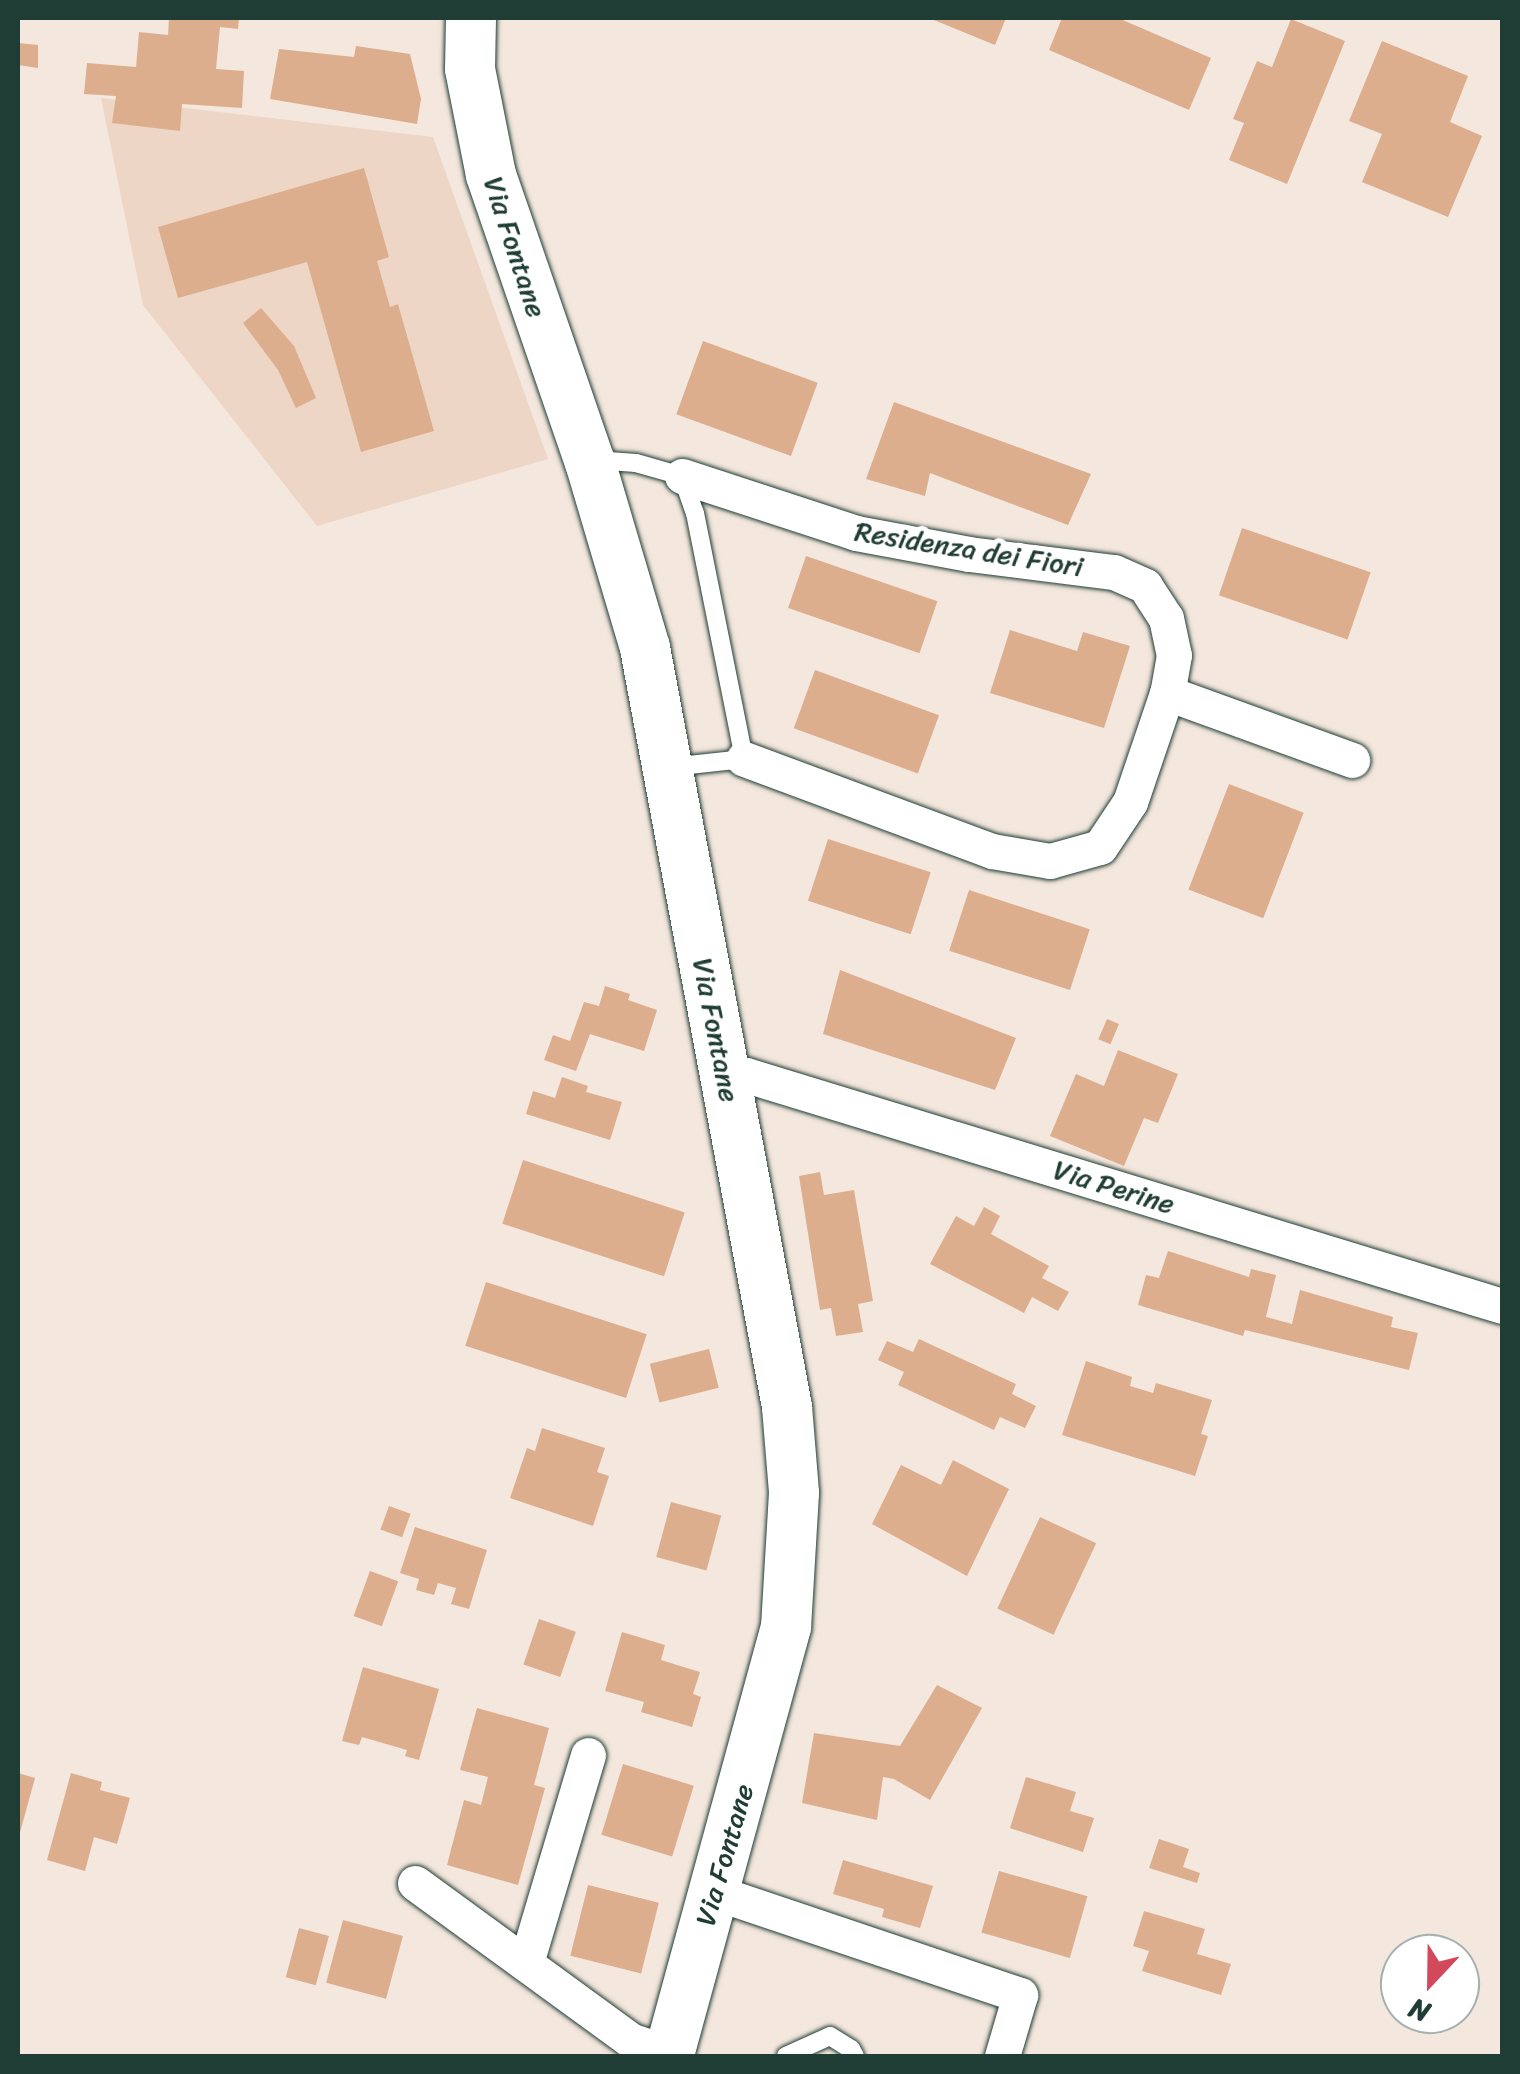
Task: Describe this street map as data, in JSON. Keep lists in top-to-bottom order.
{
  "streets": {
    "street": ["Via Fontane", "Residenza dei Fiori", "Via Perine"]
  },
  "crossings": [
    ["Via Fontane", "Via Perine"]
  ],
  "north": "bottom"
}
